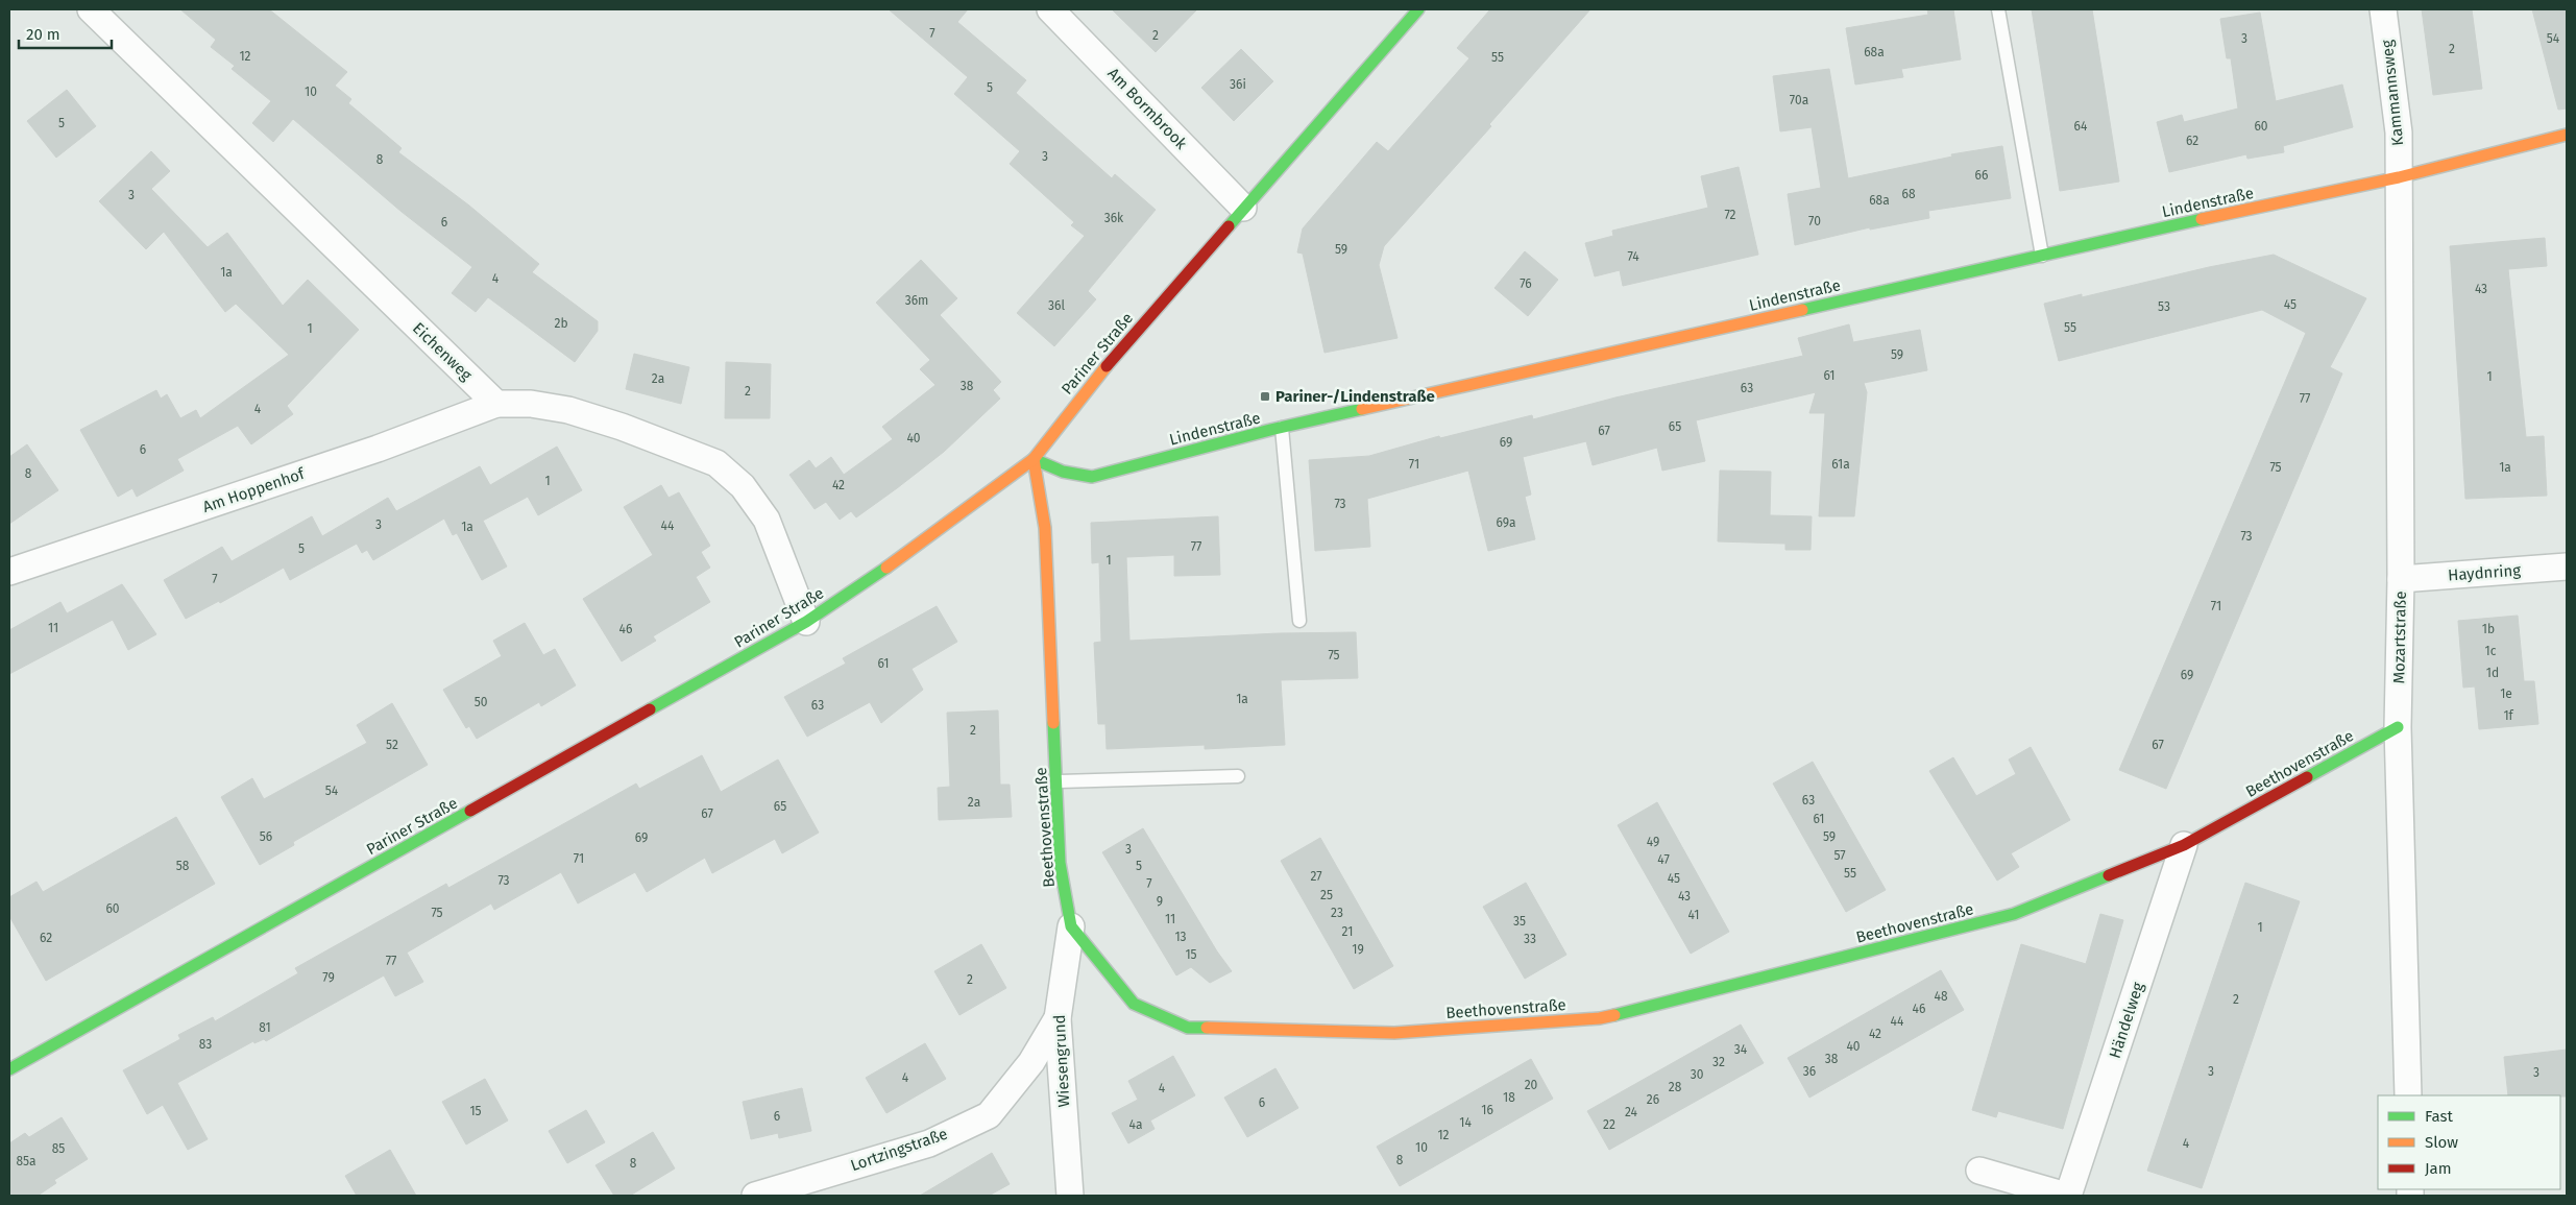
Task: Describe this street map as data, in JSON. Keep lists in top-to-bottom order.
{
  "streets": {
    "street": [
      "Kammannsweg",
      "Am Bormbrook",
      "Lindenstraße",
      "Eichenweg",
      "Pariner Straße",
      "Am Hoppenhof",
      "Haydnring",
      "Mozartstraße",
      "Beethovenstraße",
      "Händelweg",
      "Wiesengrund",
      "Lortzingstraße"
    ]
  },
  "crossings": [
    ["Kammannsweg", "Lindenstraße"],
    ["Kammannsweg", "Mozartstraße"],
    ["Am Bormbrook", "Pariner Straße"],
    ["Lindenstraße", "Pariner Straße"],
    ["Lindenstraße", "Mozartstraße"],
    ["Lindenstraße", "Beethovenstraße"],
    ["Eichenweg", "Am Hoppenhof"],
    ["Pariner Straße", "Beethovenstraße"],
    ["Haydnring", "Mozartstraße"],
    ["Mozartstraße", "Beethovenstraße"],
    ["Beethovenstraße", "Händelweg"],
    ["Beethovenstraße", "Wiesengrund"],
    ["Wiesengrund", "Lortzingstraße"]
  ],
  "places": {
    "transit": ["Pariner-/Lindenstraße"]
  },
  "house_numbers": [
    "7",
    "2",
    "3",
    "54",
    "2",
    "68a",
    "12",
    "55",
    "36i",
    "5",
    "10",
    "70a",
    "5",
    "64",
    "60",
    "62",
    "3",
    "8",
    "66",
    "68",
    "3",
    "68a",
    "72",
    "36k",
    "70",
    "6",
    "59",
    "74",
    "1a",
    "4",
    "76",
    "43",
    "36m",
    "45",
    "36l",
    "53",
    "2b",
    "55",
    "1",
    "59",
    "61",
    "1",
    "2a",
    "38",
    "63",
    "2",
    "77",
    "4",
    "65",
    "67",
    "40",
    "69",
    "6",
    "71",
    "61a",
    "75",
    "1a",
    "8",
    "1",
    "42",
    "73",
    "69a",
    "3",
    "44",
    "1a",
    "73",
    "77",
    "5",
    "1",
    "7",
    "71",
    "11",
    "46",
    "1b",
    "1c",
    "75",
    "61",
    "1d",
    "69",
    "1e",
    "1a",
    "50",
    "63",
    "1f",
    "2",
    "52",
    "67",
    "54",
    "63",
    "2a",
    "65",
    "67",
    "61",
    "56",
    "59",
    "69",
    "49",
    "3",
    "57",
    "71",
    "47",
    "58",
    "5",
    "55",
    "27",
    "45",
    "73",
    "7",
    "25",
    "43",
    "9",
    "60",
    "75",
    "23",
    "41",
    "11",
    "35",
    "1",
    "21",
    "13",
    "62",
    "33",
    "19",
    "15",
    "77",
    "79",
    "2",
    "48",
    "2",
    "46",
    "44",
    "81",
    "42",
    "83",
    "40",
    "34",
    "38",
    "32",
    "36",
    "3",
    "3",
    "30",
    "4",
    "20",
    "28",
    "4",
    "18",
    "26",
    "6",
    "16",
    "15",
    "24",
    "6",
    "14",
    "4a",
    "22",
    "12",
    "4",
    "10",
    "85",
    "8",
    "85a",
    "8"
  ],
  "legend": ["Fast", "Slow", "Jam"],
  "scale_bar": "20 m"
}
